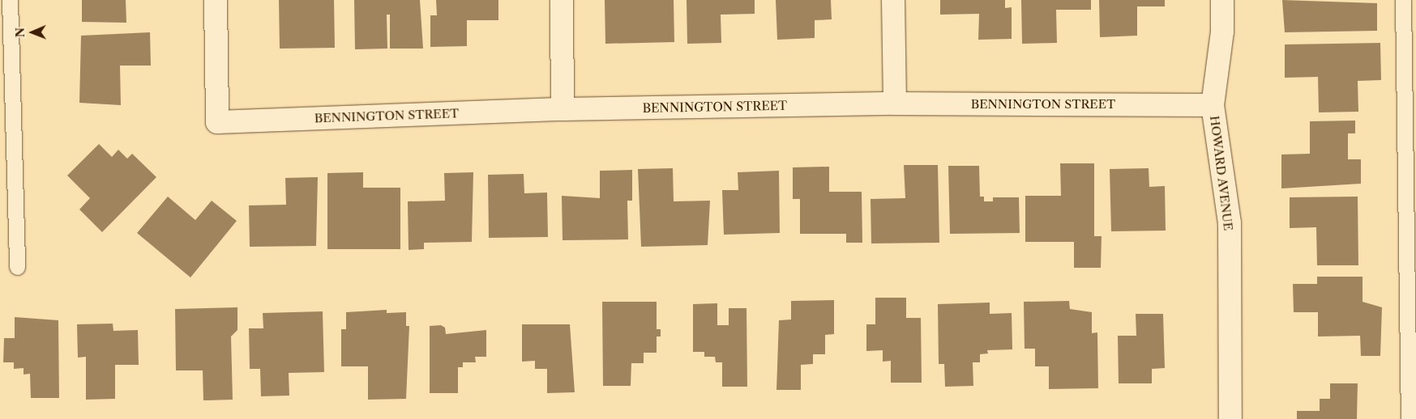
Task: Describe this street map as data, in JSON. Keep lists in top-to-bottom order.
{
  "streets": {
    "street": ["BENNINGTON STREET", "HOWARD AVENUE"]
  },
  "crossings": [
    ["BENNINGTON STREET", "HOWARD AVENUE"]
  ],
  "north": "left"
}
